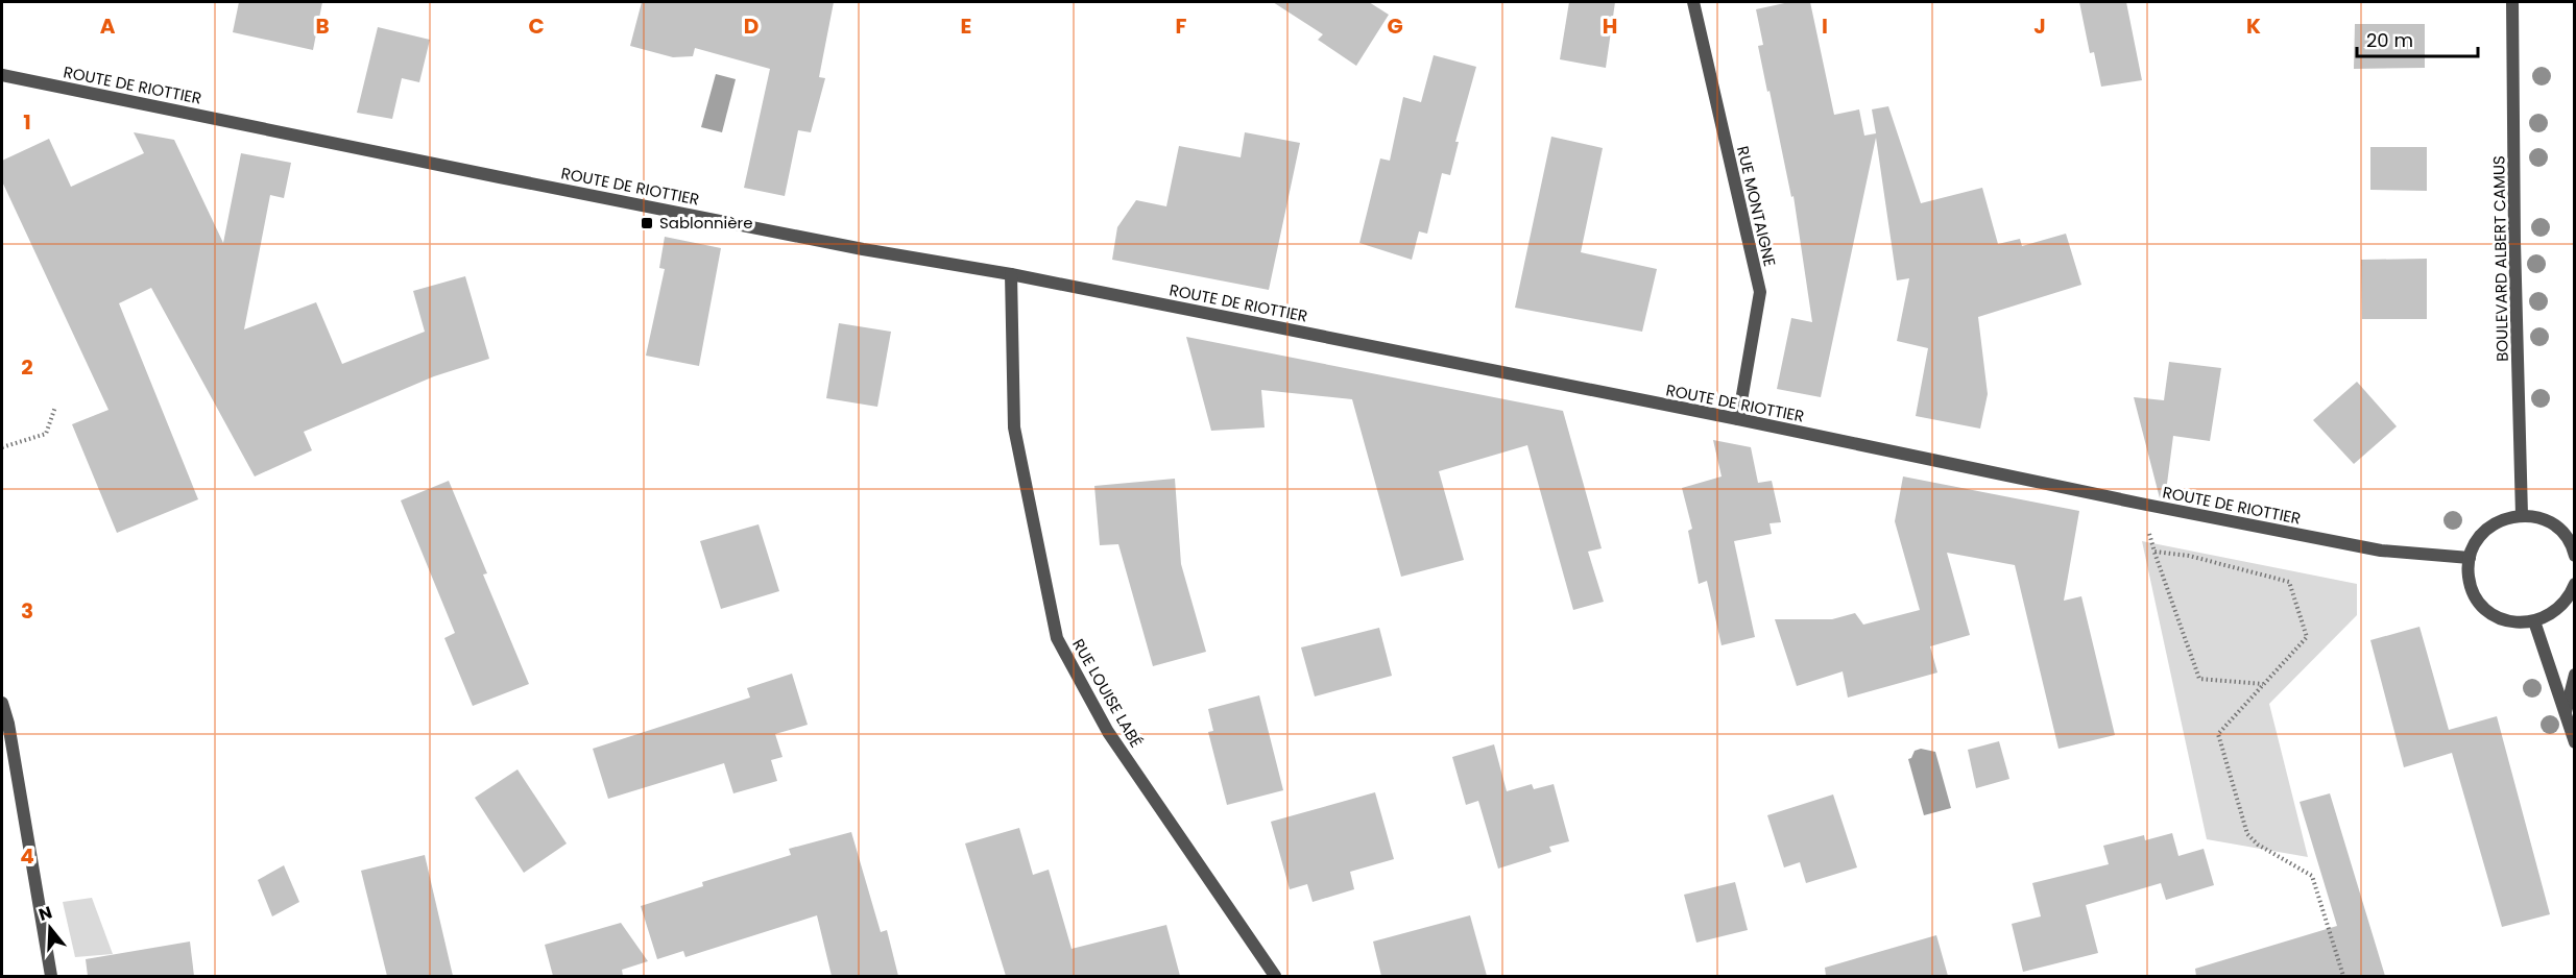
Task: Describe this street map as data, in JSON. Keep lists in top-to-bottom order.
{
  "streets": {
    "street": [
      "ROUTE DE RIOTTIER",
      "RUE MONTAIGNE",
      "BOULEVARD ALBERT CAMUS",
      "RUE LOUISE LABÉ"
    ]
  },
  "crossings": [
    ["ROUTE DE RIOTTIER", "RUE MONTAIGNE"],
    ["ROUTE DE RIOTTIER", "RUE LOUISE LABÉ"]
  ],
  "places": {
    "transit": ["Sablonnière"]
  },
  "scale_bar": "20 m",
  "north": "top",
  "grid": {
    "columns": [
      "A",
      "B",
      "C",
      "D",
      "E",
      "F",
      "G",
      "H",
      "I",
      "J",
      "K"
    ],
    "rows": [
      "1",
      "2",
      "3",
      "4"
    ]
  }
}
